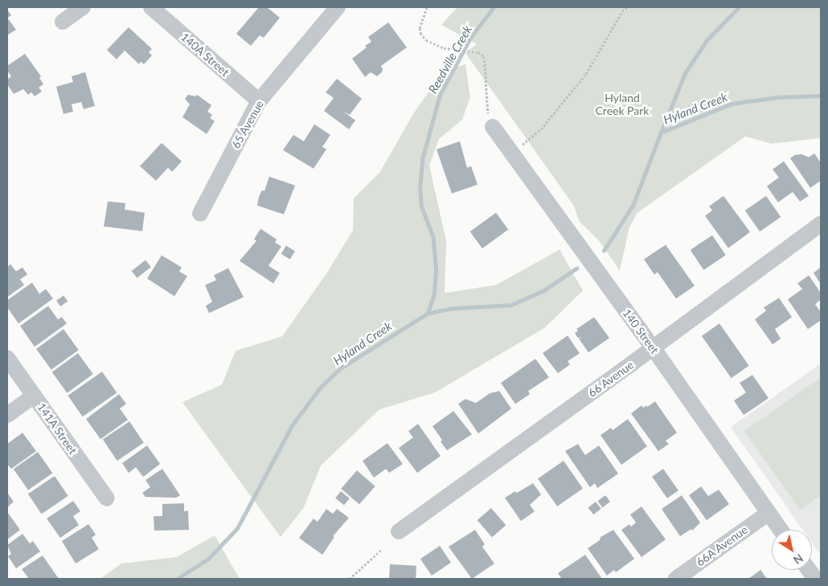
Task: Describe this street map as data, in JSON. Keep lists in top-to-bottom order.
{
  "streets": {
    "street": [
      "140A Street",
      "65 Avenue",
      "140 Street",
      "66 Avenue",
      "141A Street",
      "66A Avenue"
    ]
  },
  "crossings": [
    ["140A Street", "65 Avenue"],
    ["140 Street", "66 Avenue"],
    ["140 Street", "66A Avenue"]
  ],
  "water": ["Reedville Creek", "Hyland Creek"],
  "parks": ["Hyland Creek Park"],
  "north": "bottom right"
}
